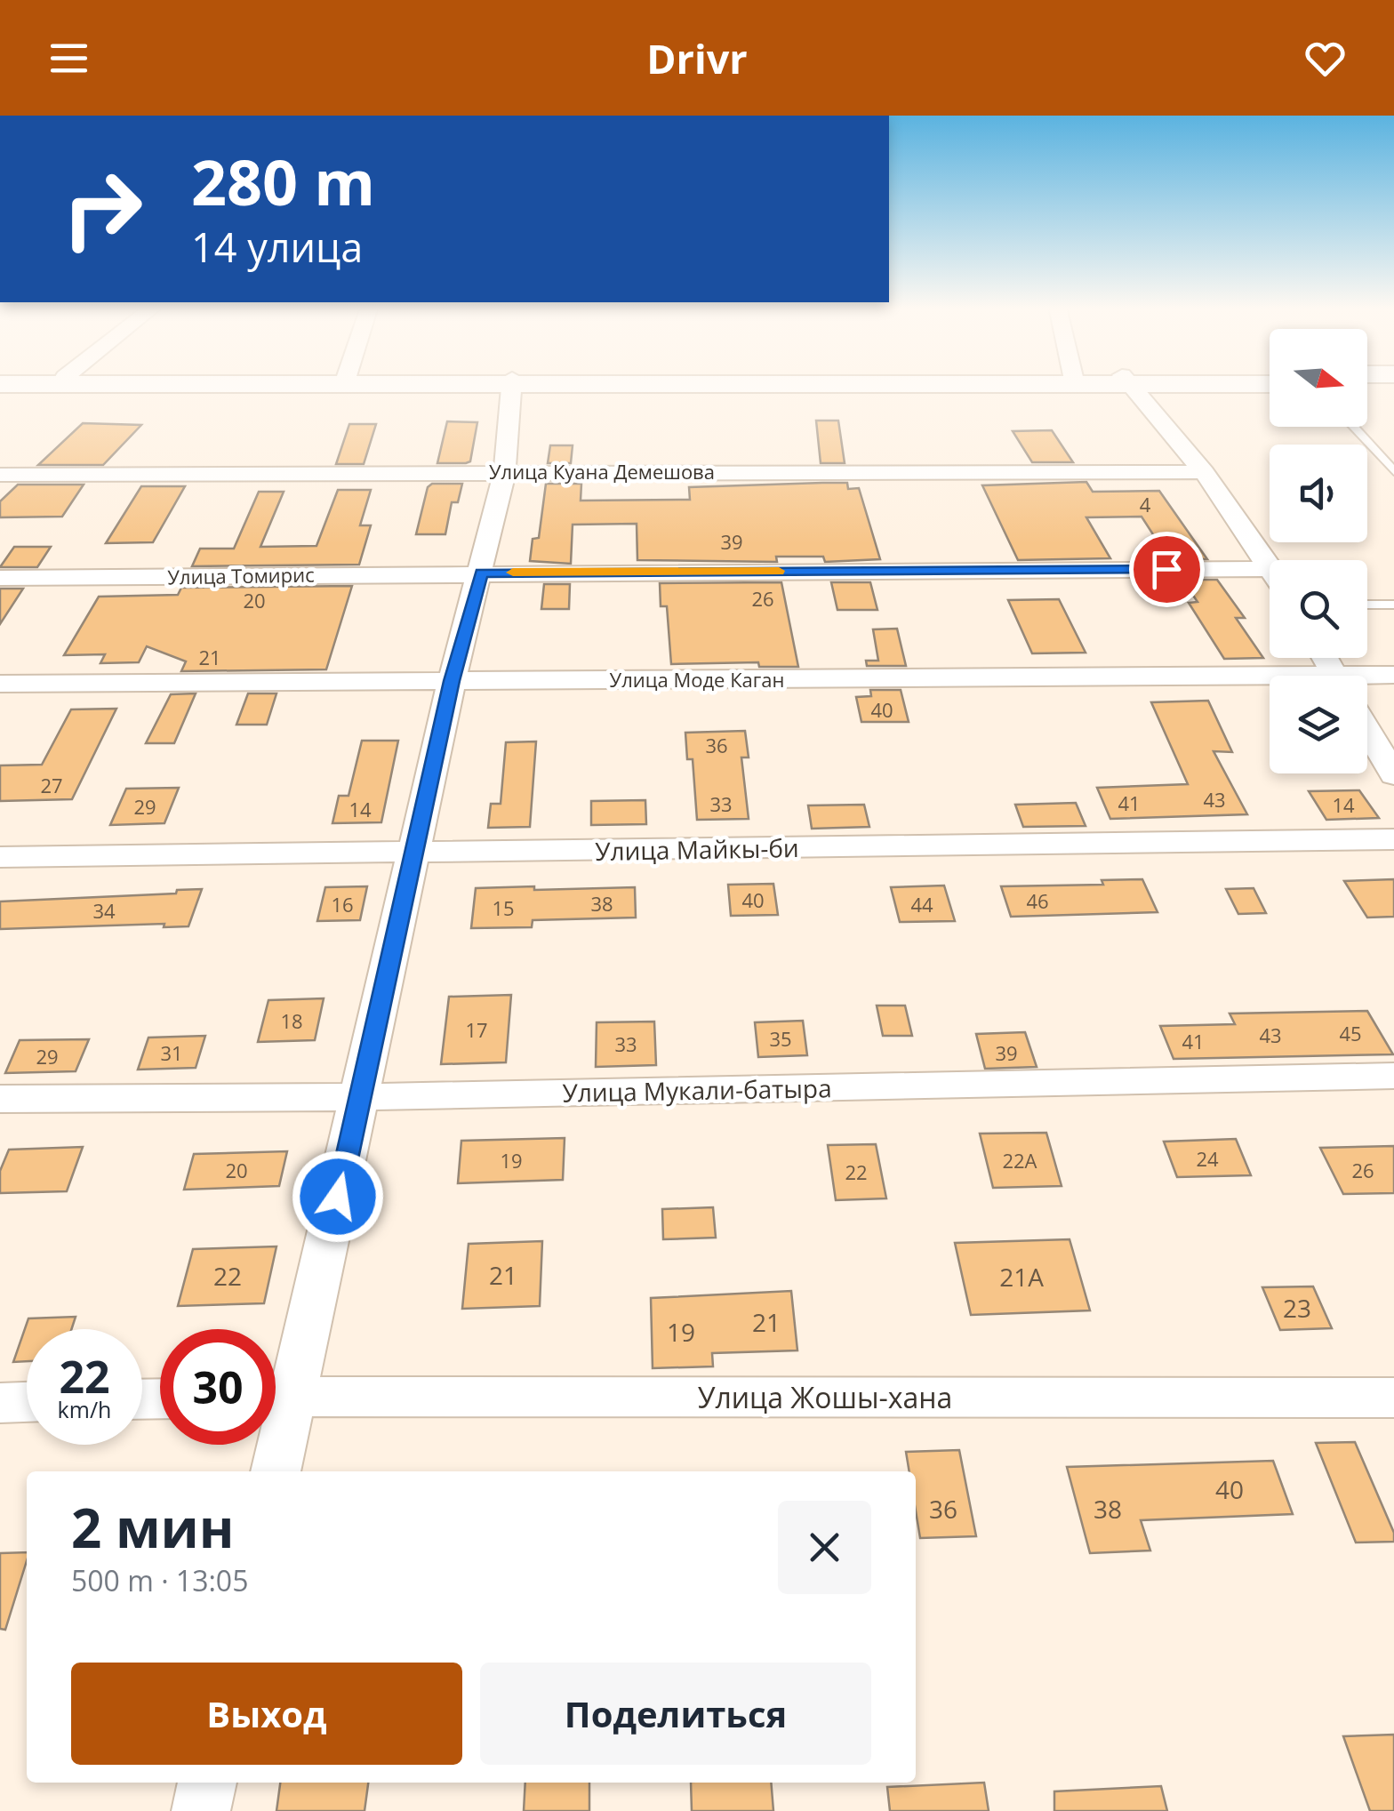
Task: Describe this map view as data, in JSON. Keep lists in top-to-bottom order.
{
  "streets": {
    "street": [
      "Улица Куана Демешова",
      "Улица Томирис",
      "Улица Моде Каган",
      "Улица Майкы-би",
      "Улица Мукали-батыра",
      "Улица Жошы-хана"
    ]
  },
  "house_numbers": [
    "4",
    "39",
    "26",
    "20",
    "21",
    "40",
    "36",
    "27",
    "43",
    "41",
    "33",
    "14",
    "29",
    "14",
    "40",
    "46",
    "38",
    "16",
    "44",
    "15",
    "34",
    "18",
    "17",
    "45",
    "43",
    "35",
    "41",
    "33",
    "31",
    "39",
    "29",
    "24",
    "19",
    "22А",
    "20",
    "26",
    "22",
    "21",
    "22",
    "21А",
    "23",
    "21",
    "19",
    "40",
    "36",
    "38"
  ],
  "north": "right",
  "page": {
    "header": "Drivr",
    "turn": ["280 m", "14 улица"],
    "speed": "22 km/h",
    "limit": "30",
    "heading": ["2 мин", "500 m · 13:05"],
    "buttons": ["Выход", "Поделиться"]
  }
}
